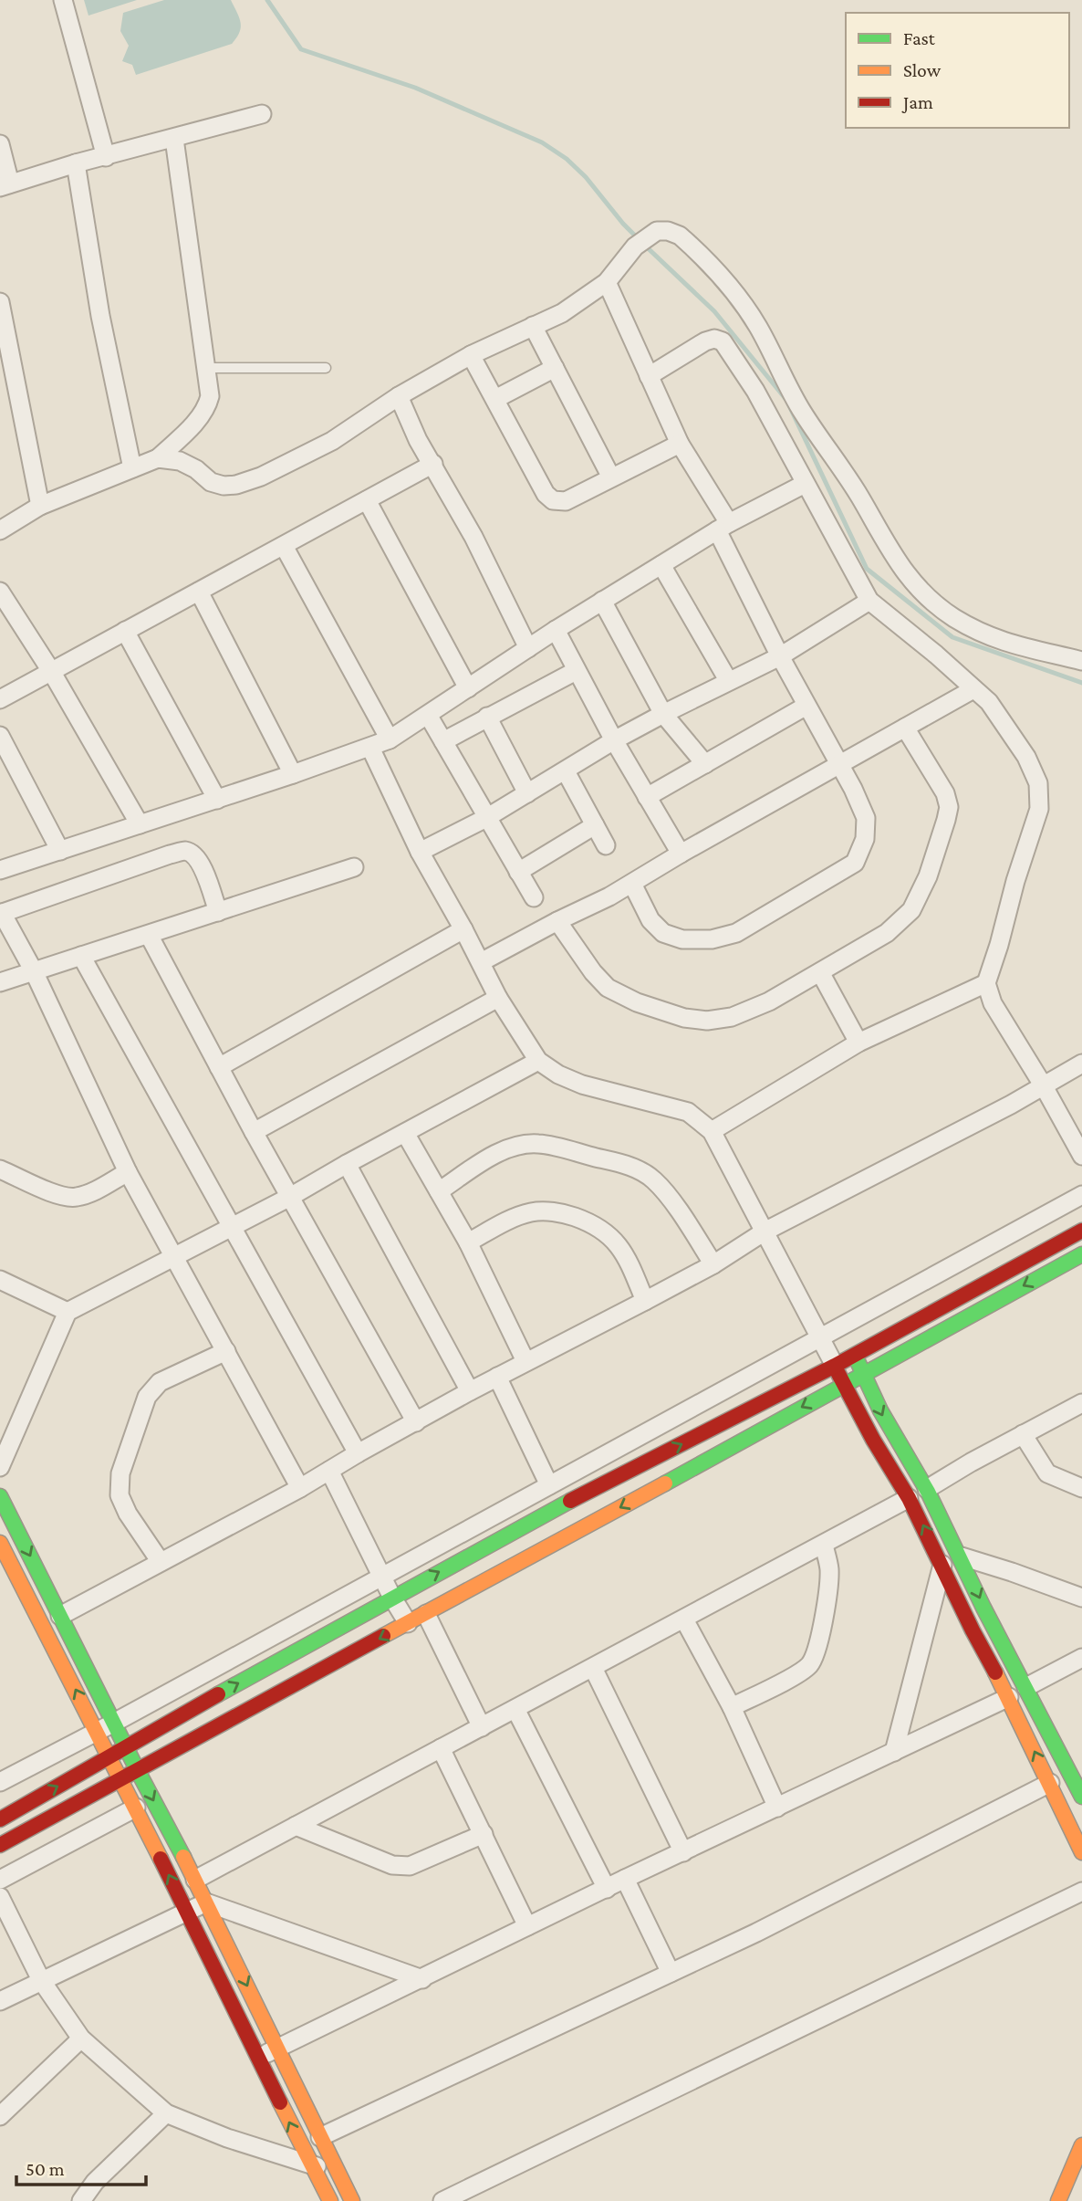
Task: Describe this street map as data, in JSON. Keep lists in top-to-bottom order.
{
  "legend": ["Fast", "Slow", "Jam"],
  "scale_bar": "50 m"
}
